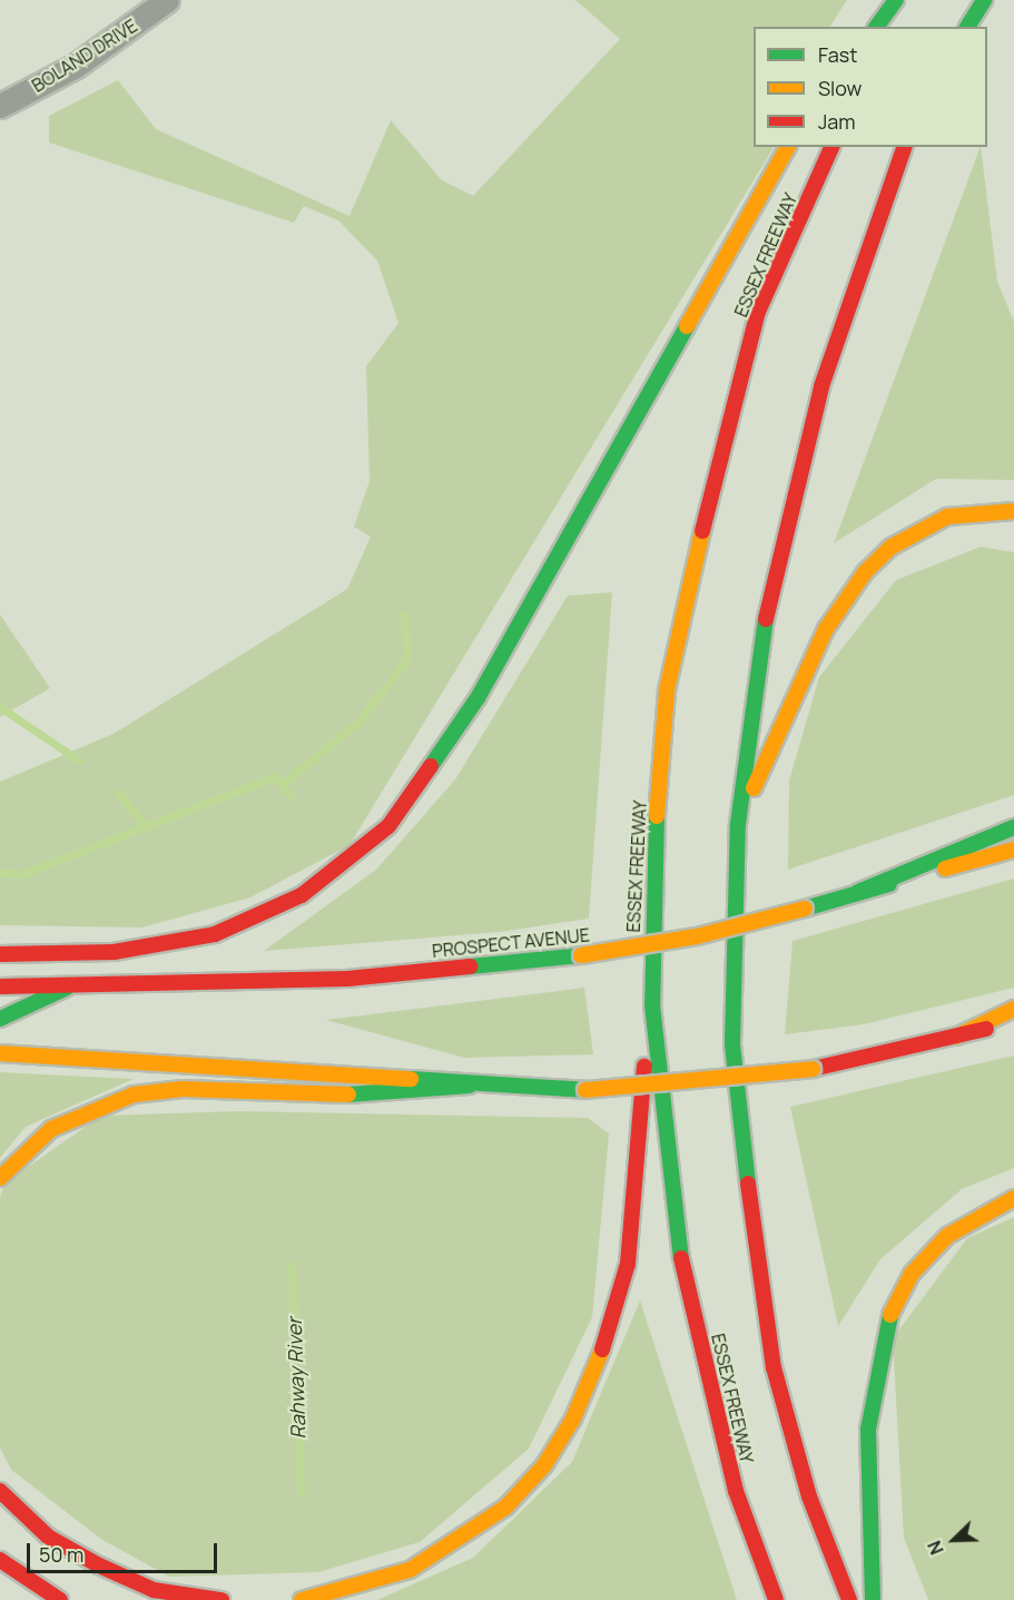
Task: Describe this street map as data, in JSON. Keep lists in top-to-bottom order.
{
  "streets": {
    "main road": ["ESSEX FREEWAY", "PROSPECT AVENUE"],
    "street": ["BOLAND DRIVE"]
  },
  "water": ["Rahway River"],
  "legend": ["Fast", "Slow", "Jam"],
  "scale_bar": "50 m",
  "north": "bottom left"
}
